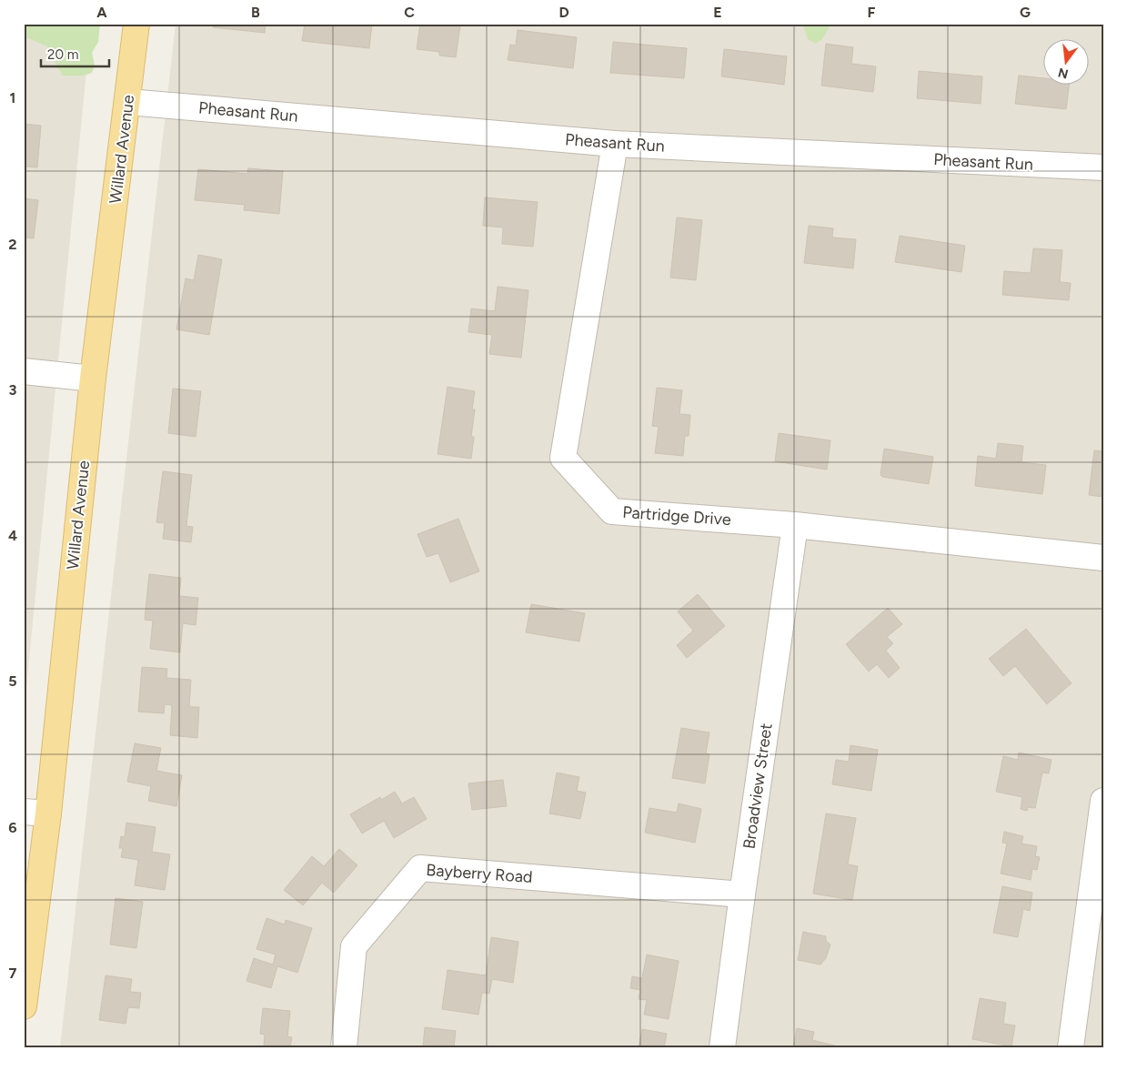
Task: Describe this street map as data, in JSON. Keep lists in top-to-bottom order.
{
  "streets": {
    "main road": ["Willard Avenue"],
    "street": [
      "Pheasant Run",
      "Partridge Drive",
      "Broadview Street",
      "Bayberry Road"
    ]
  },
  "crossings": [
    ["Pheasant Run", "Willard Avenue"],
    ["Pheasant Run", "Partridge Drive"],
    ["Partridge Drive", "Broadview Street"],
    ["Broadview Street", "Bayberry Road"]
  ],
  "scale_bar": "20 m",
  "north": "bottom",
  "grid": {
    "columns": [
      "A",
      "B",
      "C",
      "D",
      "E",
      "F",
      "G"
    ],
    "rows": [
      "1",
      "2",
      "3",
      "4",
      "5",
      "6",
      "7"
    ]
  }
}
